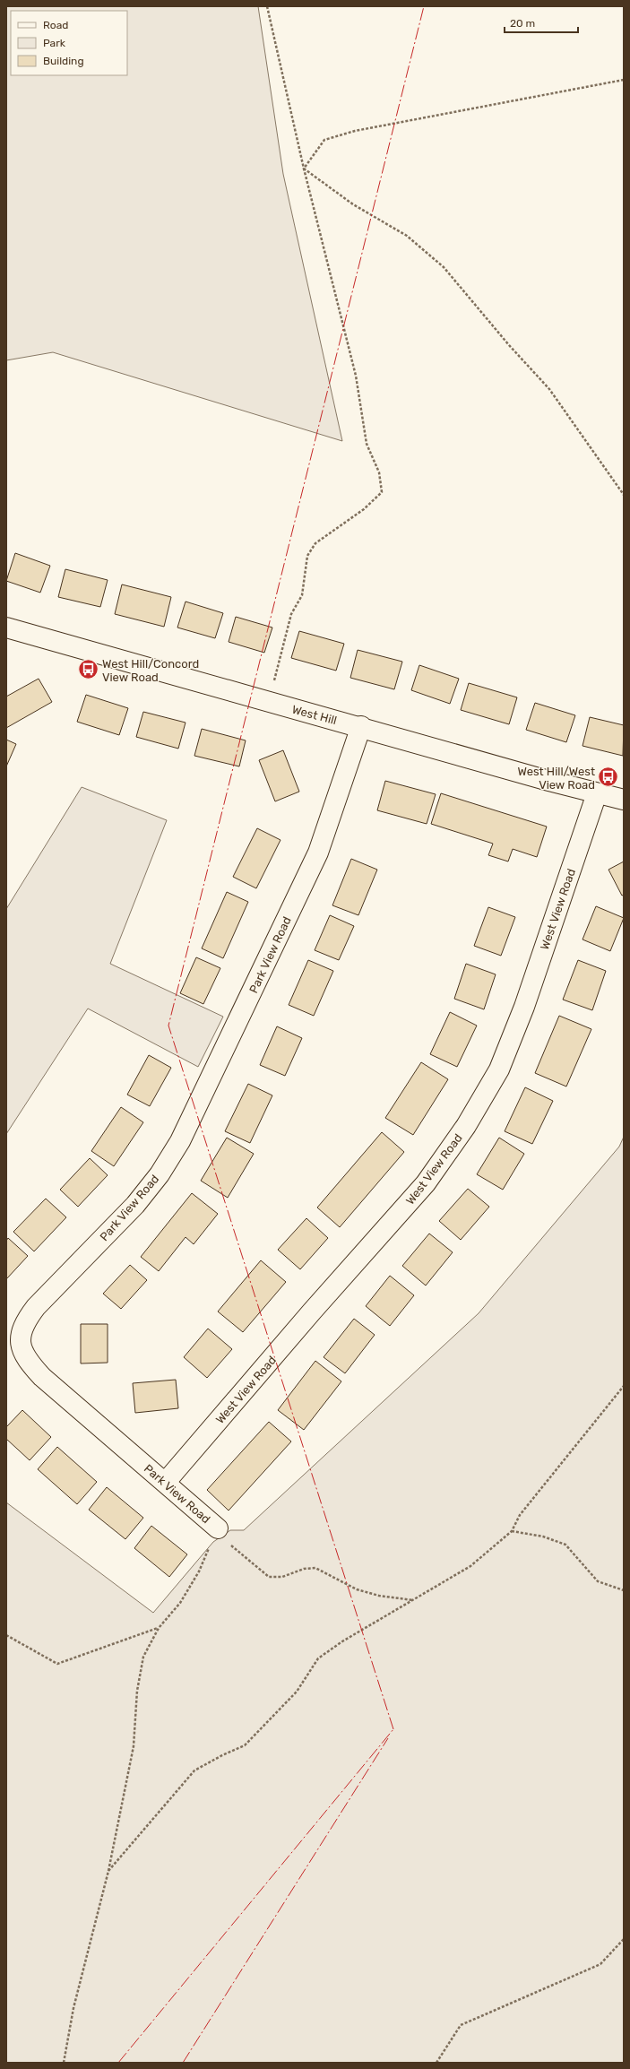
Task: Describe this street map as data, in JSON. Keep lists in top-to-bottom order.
{
  "streets": {
    "street": ["West Hill", "West View Road", "Park View Road"]
  },
  "crossings": [
    ["West Hill", "West View Road"],
    ["West Hill", "Park View Road"],
    ["West View Road", "Park View Road"]
  ],
  "places": {
    "bus stop": ["West Hill/Concord View Road", "West Hill/West View Road"]
  },
  "legend": ["Road", "Park", "Building"],
  "scale_bar": "20 m"
}
